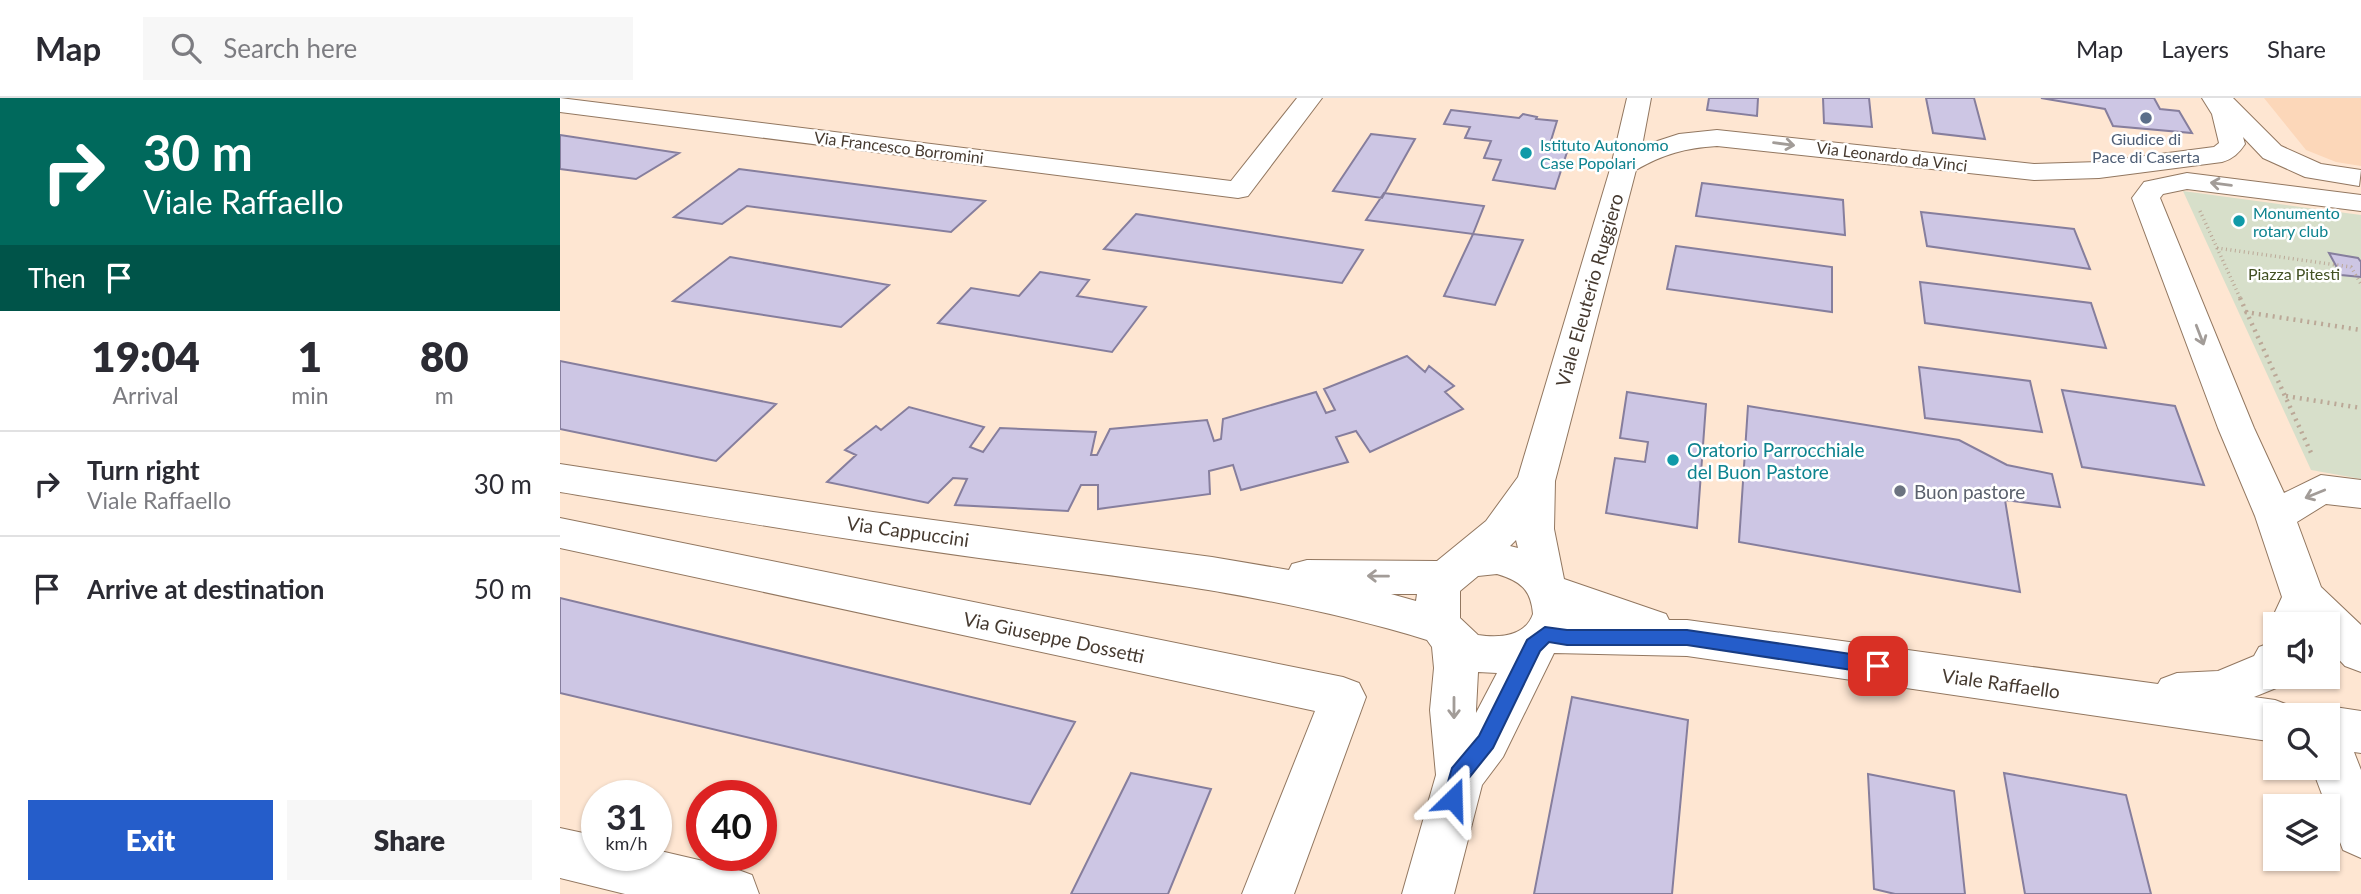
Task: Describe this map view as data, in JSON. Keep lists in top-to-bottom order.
{
  "streets": {
    "street": [
      "Via Francesco Borromini",
      "Via Leonardo da Vinci",
      "Viale Eleuterio Ruggiero",
      "Via Cappuccini",
      "Via Giuseppe Dossetti",
      "Viale Raffaello"
    ]
  },
  "crossings": [
    ["Via Leonardo da Vinci", "Viale Eleuterio Ruggiero"],
    ["Viale Eleuterio Ruggiero", "Via Cappuccini"],
    ["Viale Eleuterio Ruggiero", "Viale Raffaello"],
    ["Via Cappuccini", "Viale Raffaello"]
  ],
  "parks": ["Piazza Pitesti"],
  "places": [
    "Giudice di Pace di Caserta",
    "Istituto Autonomo Case Popolari",
    "Monumento rotary club",
    "Oratorio Parrocchiale del Buon Pastore",
    "Buon pastore"
  ],
  "page": {
    "header": "Map",
    "search": "Search here",
    "nav": ["Map", "Layers", "Share"],
    "turn": ["30 m", "Viale Raffaello"],
    "then": "Then",
    "eta": [
      "19:04",
      "Arrival",
      "1",
      "min",
      "80",
      "m"
    ],
    "list": [
      {
        "name": "Turn right",
        "note": "Viale Raffaello",
        "value": "30 m"
      },
      {
        "name": "Arrive at destination",
        "value": "50 m"
      }
    ],
    "speed": "31 km/h",
    "limit": "40",
    "buttons": ["Exit", "Share"]
  }
}
